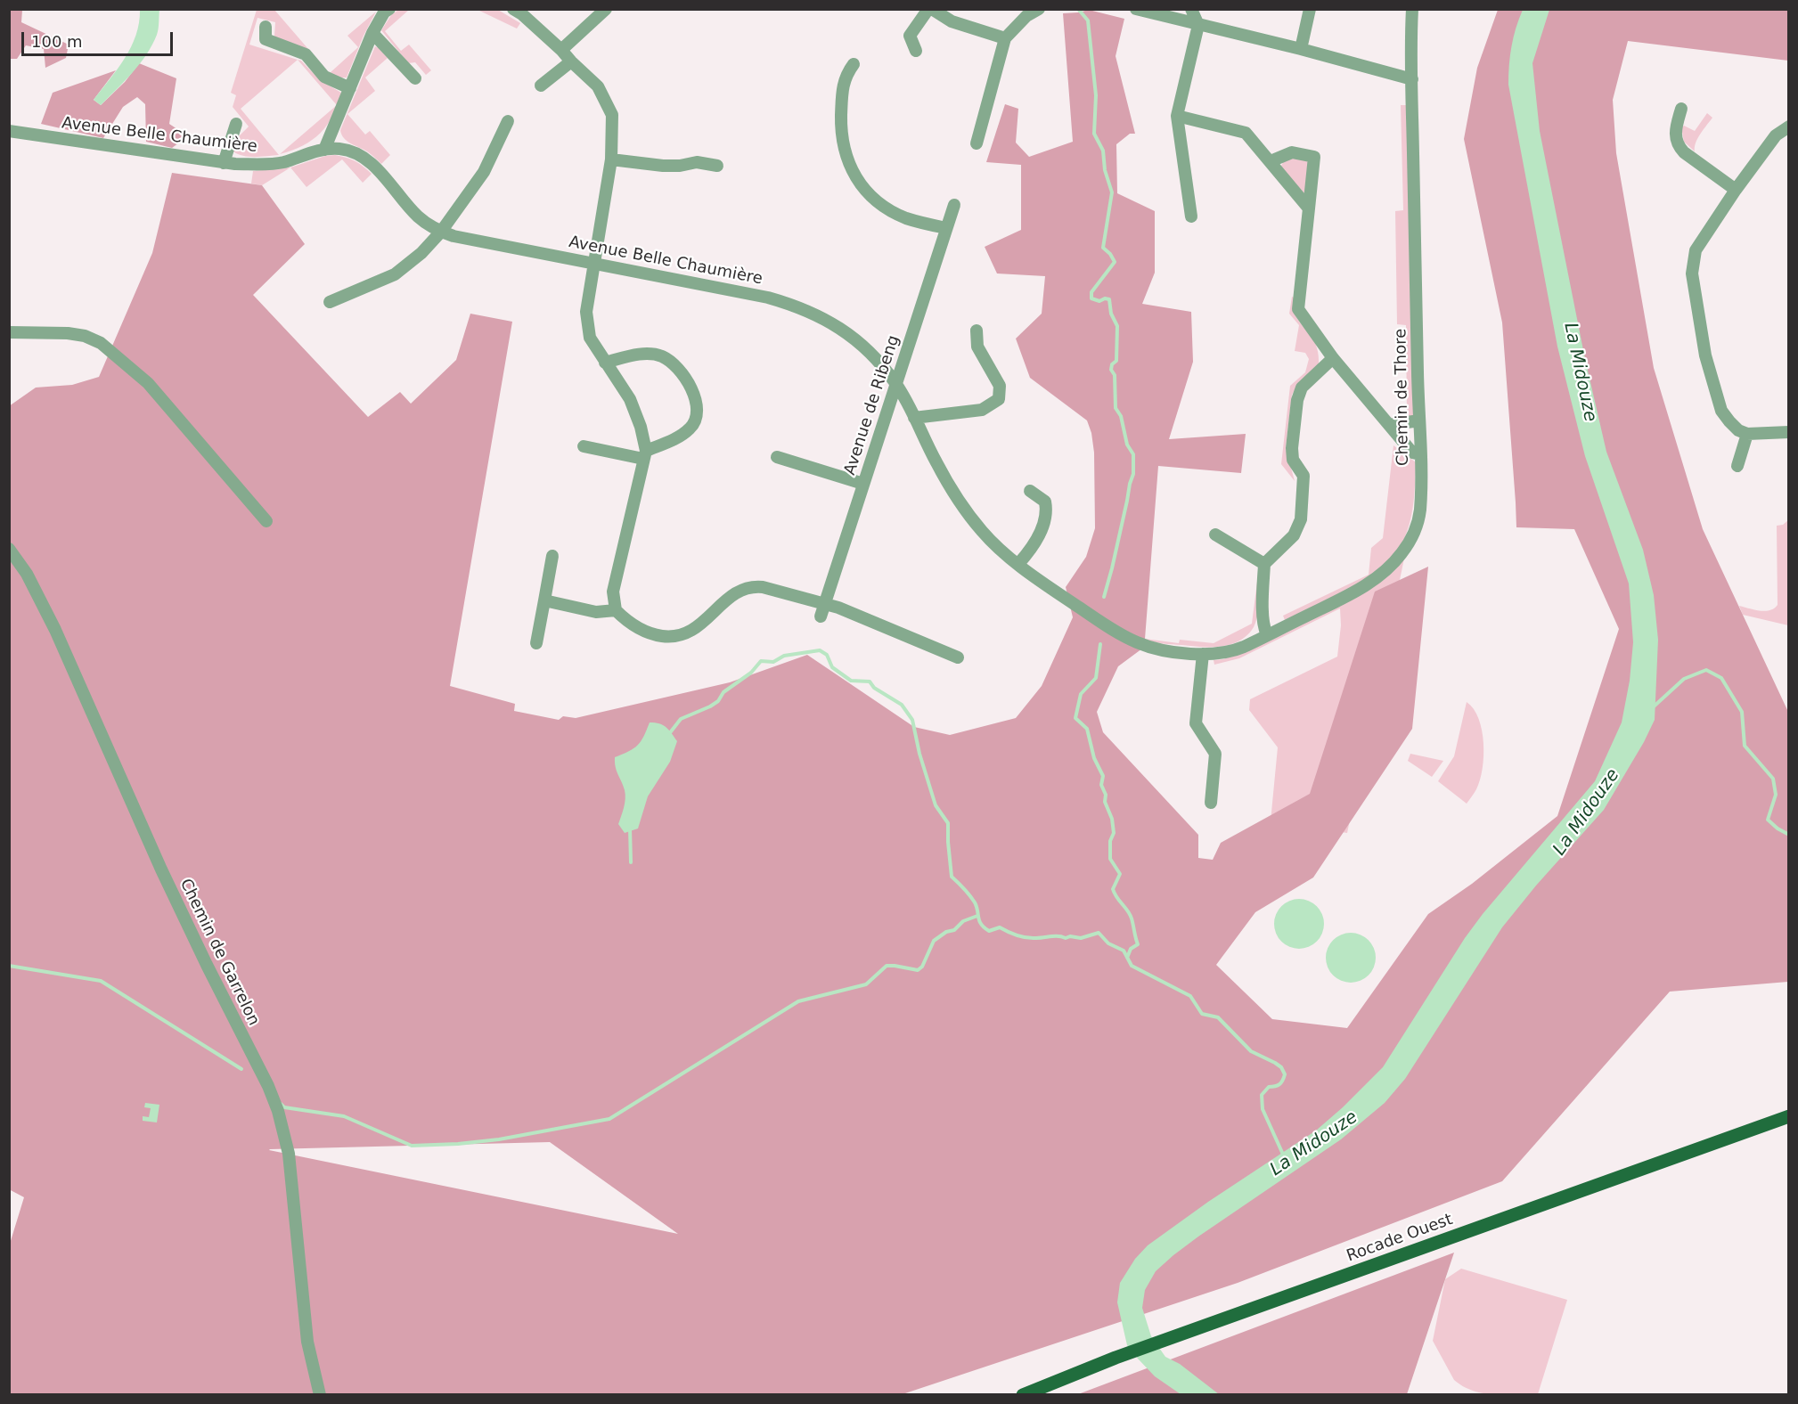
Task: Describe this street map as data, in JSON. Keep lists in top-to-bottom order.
{
  "streets": {
    "main road": ["Rocade Ouest"],
    "street": [
      "Avenue Belle Chaumière",
      "Chemin de Thore",
      "Avenue de Ribeng",
      "Chemin de Garrelon"
    ]
  },
  "crossings": [
    ["Avenue Belle Chaumière", "Chemin de Thore"],
    ["Avenue Belle Chaumière", "Avenue de Ribeng"]
  ],
  "water": ["La Midouze"],
  "scale_bar": "100 m"
}
